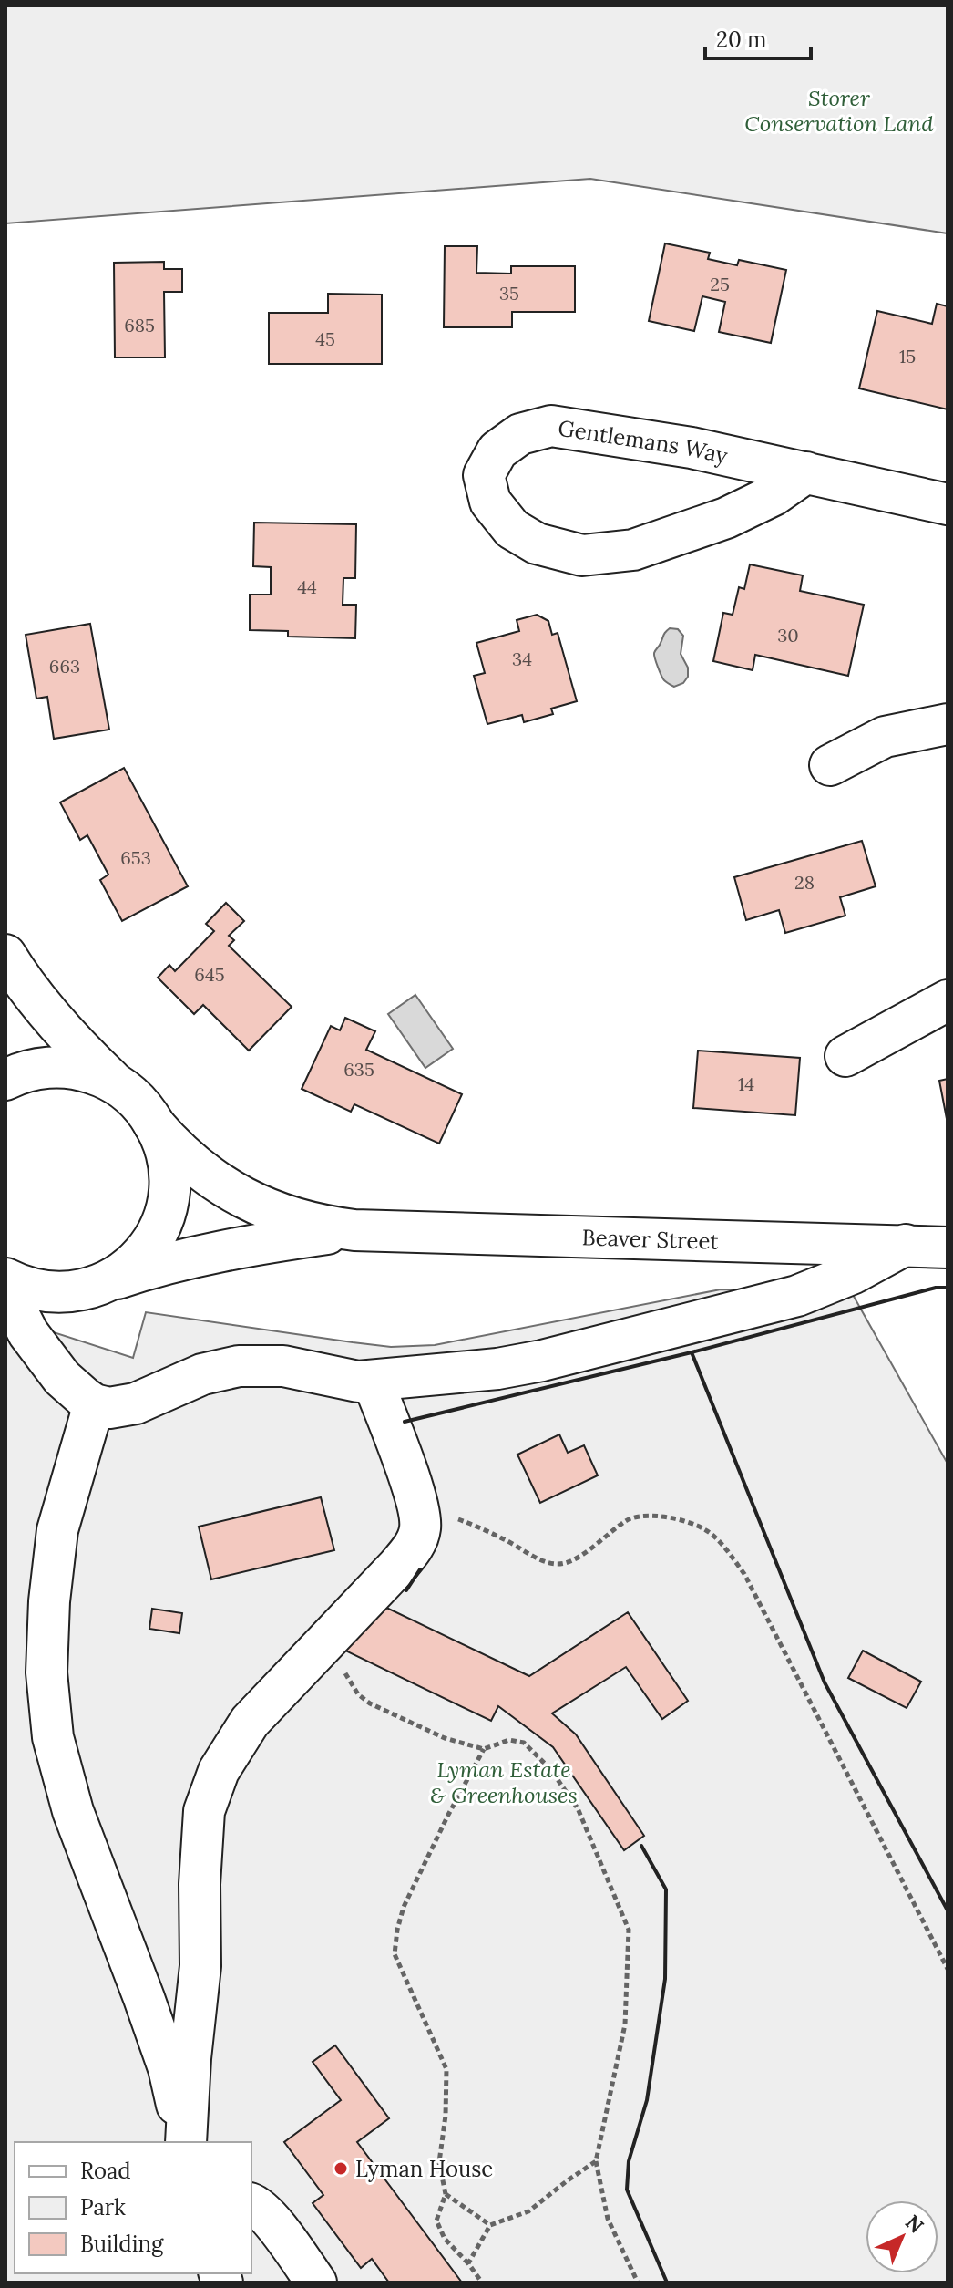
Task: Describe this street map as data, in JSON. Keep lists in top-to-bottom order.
{
  "streets": {
    "main road": ["Gentlemans Way", "Beaver Street"]
  },
  "parks": ["Storer Conservation Land", "Lyman Estate & Greenhouses"],
  "places": ["Lyman House"],
  "house_numbers": [
    "25",
    "35",
    "685",
    "45",
    "15",
    "44",
    "30",
    "34",
    "663",
    "653",
    "28",
    "645",
    "635",
    "14"
  ],
  "legend": ["Road", "Park", "Building"],
  "scale_bar": "20 m",
  "north": "top right"
}
